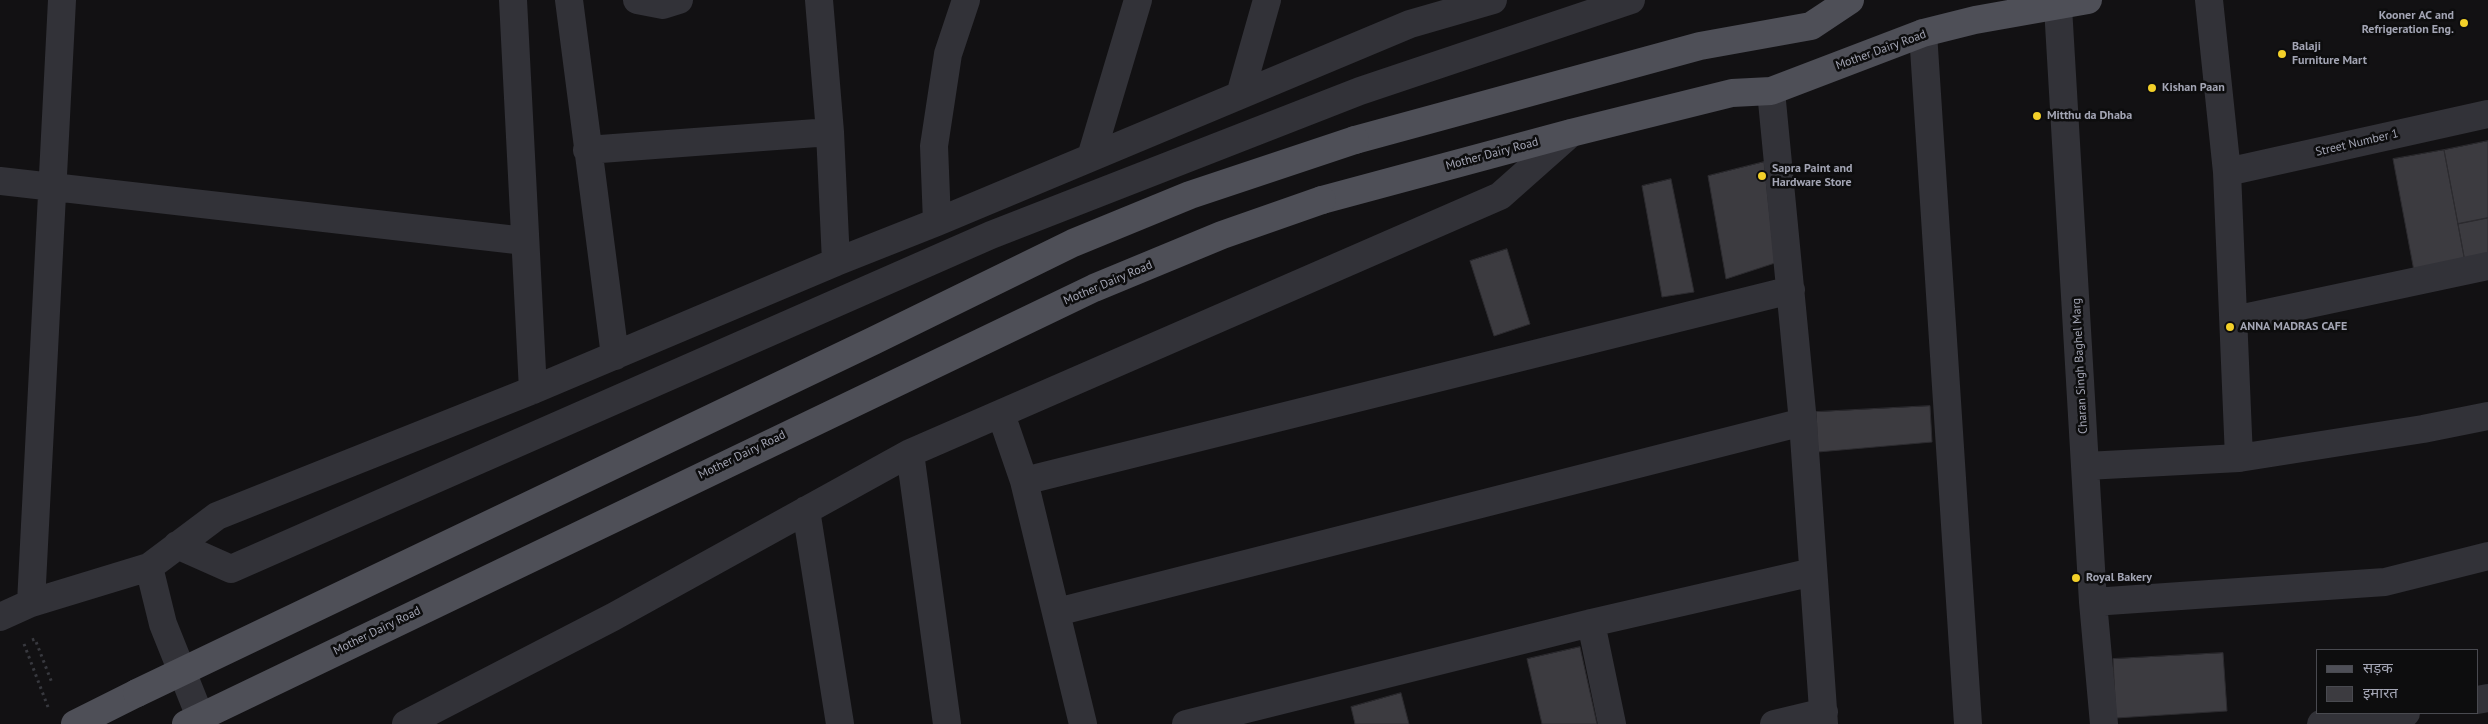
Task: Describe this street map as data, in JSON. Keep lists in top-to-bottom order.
{
  "streets": {
    "main road": ["Mother Dairy Road"],
    "street": ["Street Number 1", "Charan Singh Baghel Marg"]
  },
  "crossings": [
    ["Mother Dairy Road", "Charan Singh Baghel Marg"]
  ],
  "places": [
    "Kooner AC and Refrigeration Eng.",
    "Balaji Furniture Mart",
    "Kishan Paan",
    "Mitthu da Dhaba",
    "Sapra Paint and Hardware Store",
    "ANNA MADRAS CAFE",
    "Royal Bakery"
  ],
  "legend": ["सड़क", "इमारत"]
}
